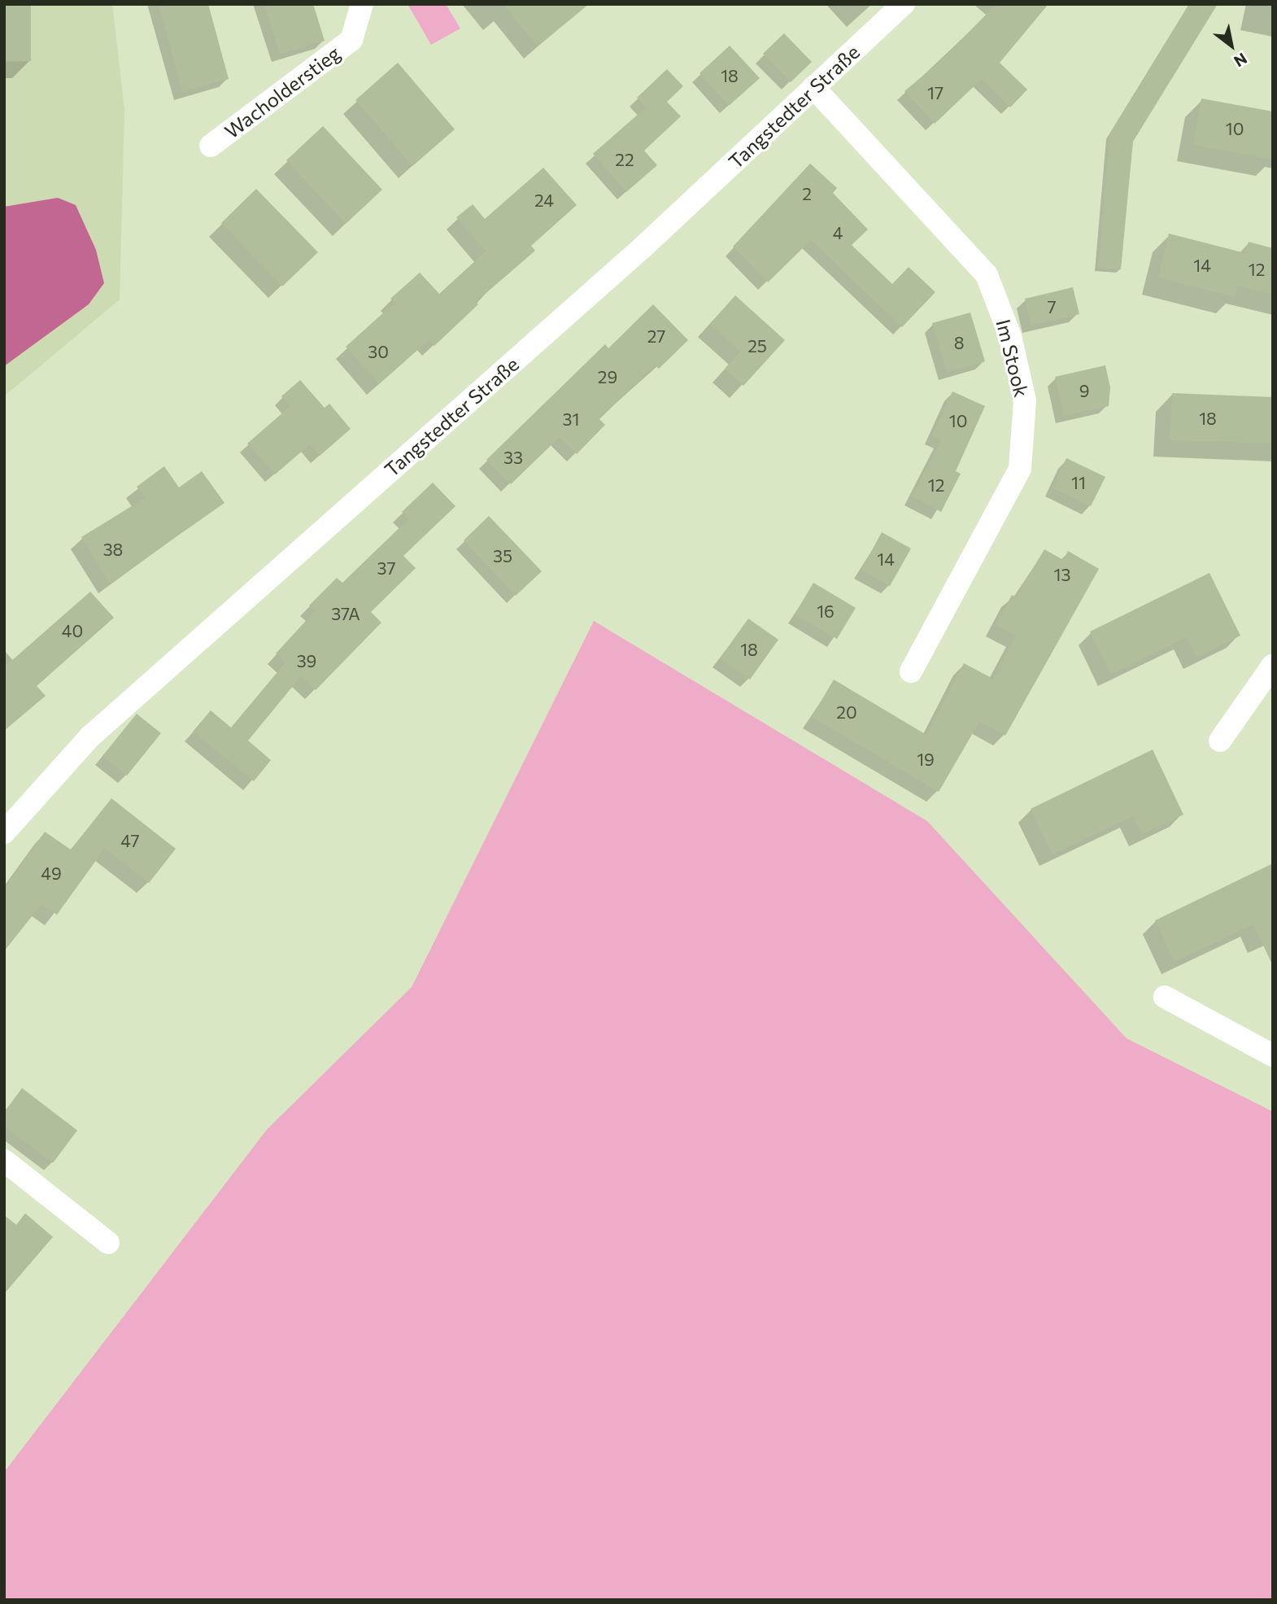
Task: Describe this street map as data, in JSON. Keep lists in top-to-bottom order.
{
  "streets": {
    "street": ["Wacholderstieg", "Tangstedter Straße", "Im Stook"]
  },
  "crossings": [
    ["Tangstedter Straße", "Im Stook"]
  ],
  "house_numbers": [
    "18",
    "17",
    "10",
    "22",
    "2",
    "24",
    "4",
    "14",
    "12",
    "7",
    "27",
    "8",
    "25",
    "30",
    "29",
    "9",
    "18",
    "31",
    "10",
    "33",
    "11",
    "12",
    "38",
    "35",
    "14",
    "37",
    "13",
    "16",
    "37A",
    "40",
    "18",
    "39",
    "20",
    "19",
    "47",
    "49"
  ],
  "north": "bottom right"
}
